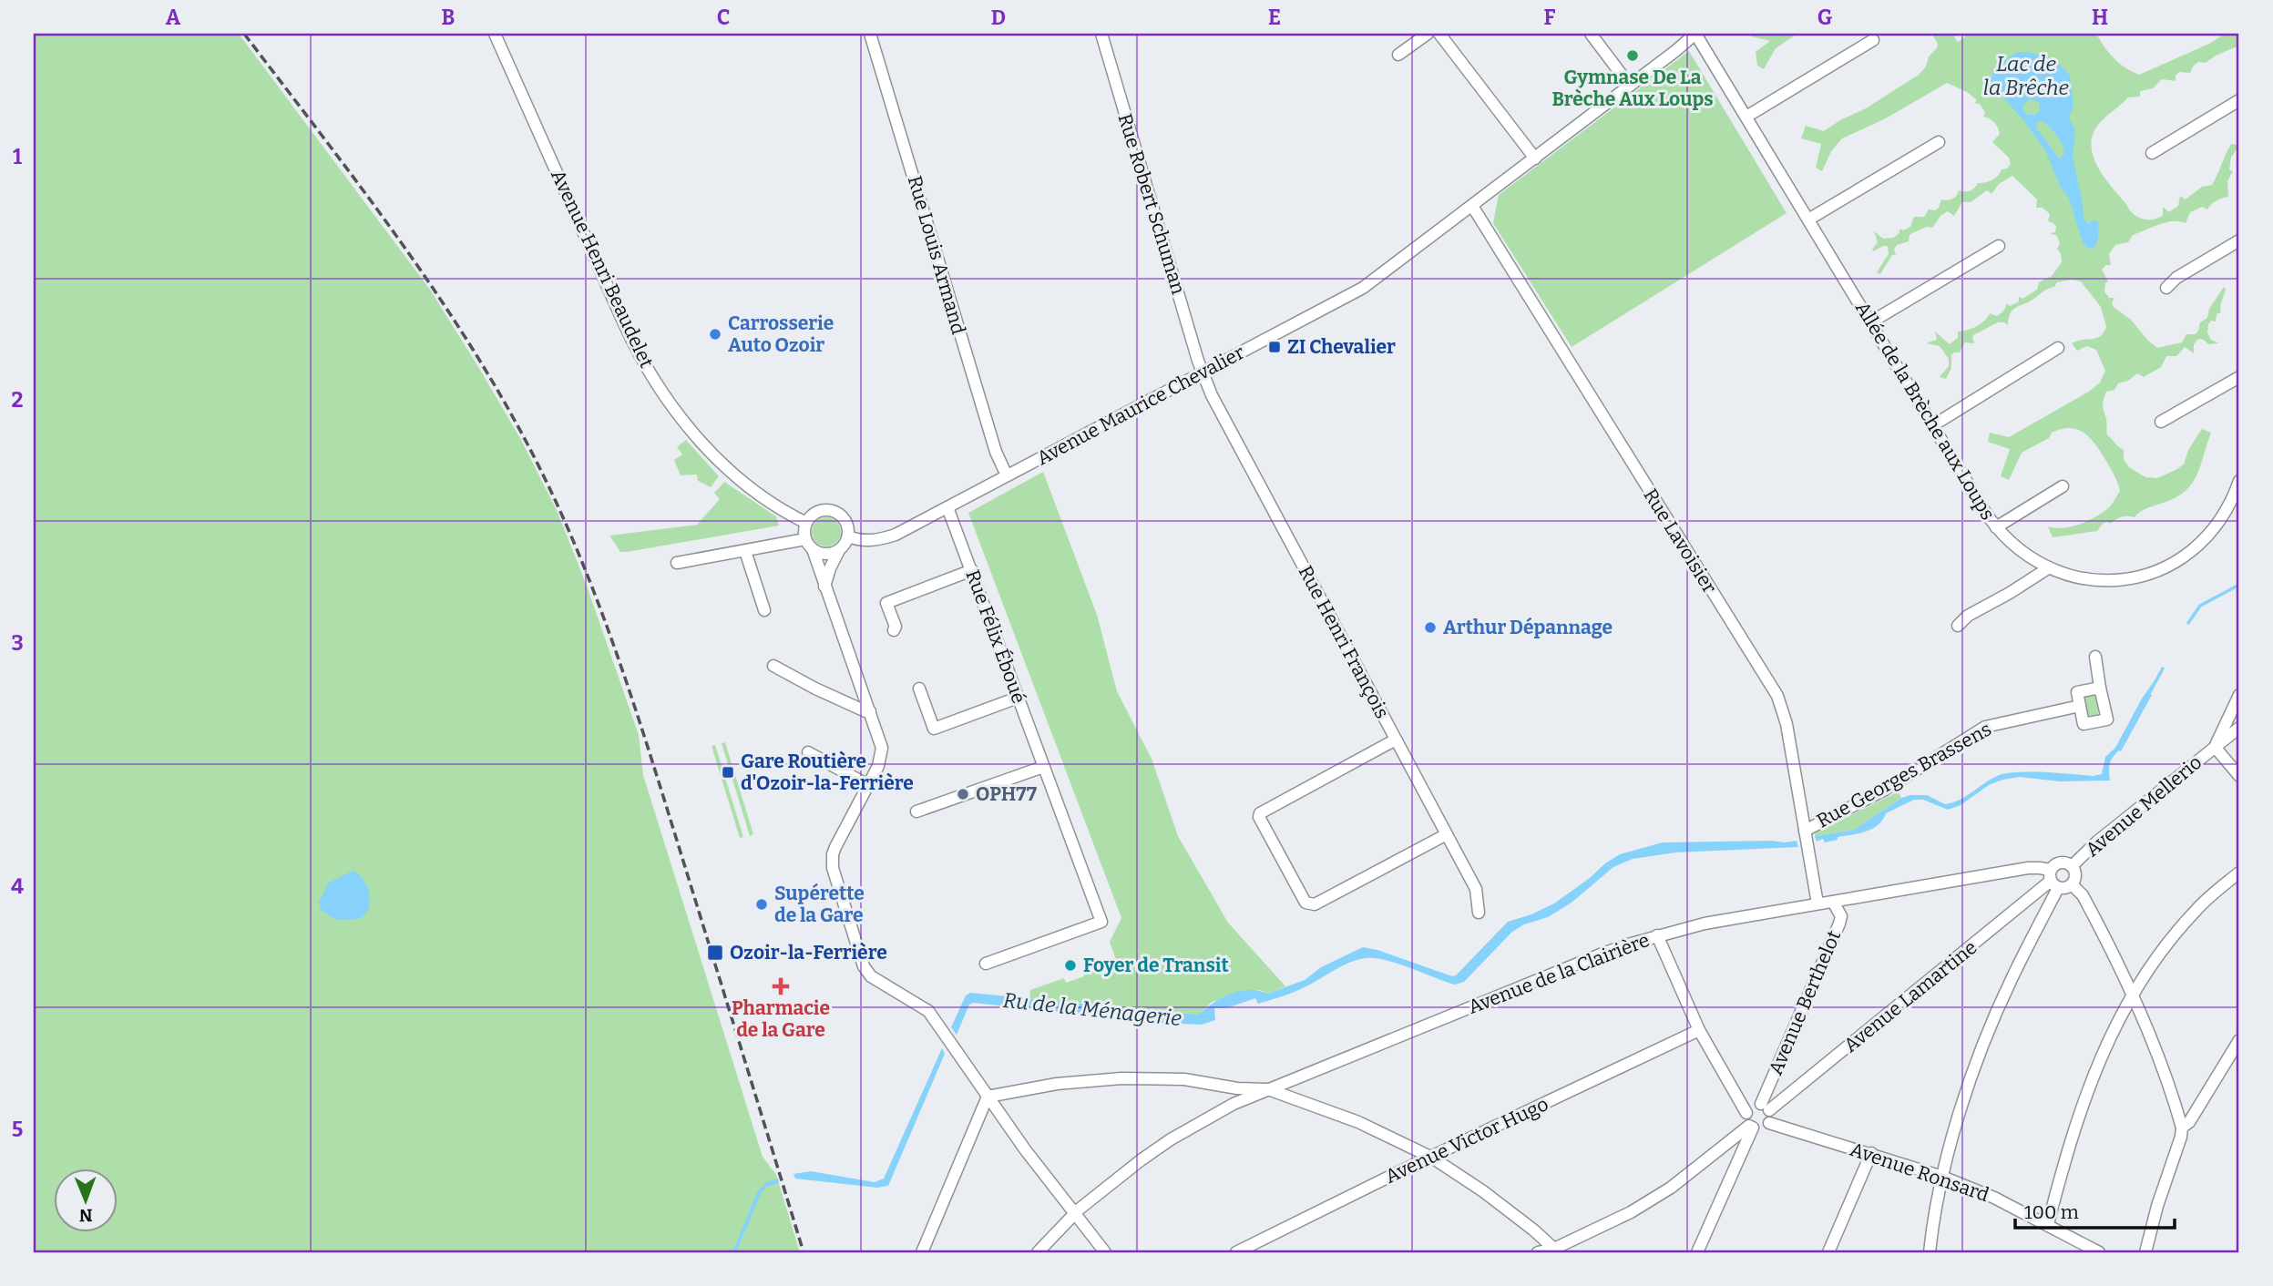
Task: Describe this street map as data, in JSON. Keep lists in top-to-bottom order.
{
  "streets": {
    "street": [
      "Rue Robert Schuman",
      "Rue Louis Armand",
      "Avenue Henri Beaudelet",
      "Avenue Maurice Chevalier",
      "Allée de la Brèche aux Loups",
      "Rue Lavoisier",
      "Rue Félix Éboué",
      "Rue Henri François",
      "Rue Georges Brassens",
      "Avenue Mellerio",
      "Avenue de la Clairière",
      "Avenue Lamartine",
      "Avenue Berthelot",
      "Avenue Victor Hugo",
      "Avenue Ronsard"
    ]
  },
  "crossings": [
    ["Rue Robert Schuman", "Avenue Maurice Chevalier"],
    ["Rue Robert Schuman", "Rue Henri François"],
    ["Rue Louis Armand", "Avenue Maurice Chevalier"],
    ["Avenue Henri Beaudelet", "Avenue Maurice Chevalier"],
    ["Avenue Maurice Chevalier", "Allée de la Brèche aux Loups"],
    ["Avenue Maurice Chevalier", "Rue Lavoisier"],
    ["Avenue Maurice Chevalier", "Rue Félix Éboué"],
    ["Avenue Maurice Chevalier", "Rue Henri François"],
    ["Rue Lavoisier", "Rue Georges Brassens"],
    ["Rue Lavoisier", "Avenue de la Clairière"],
    ["Avenue Mellerio", "Avenue de la Clairière"],
    ["Avenue Mellerio", "Avenue Lamartine"],
    ["Avenue de la Clairière", "Avenue Lamartine"],
    ["Avenue de la Clairière", "Avenue Berthelot"],
    ["Avenue Lamartine", "Avenue Berthelot"],
    ["Avenue Lamartine", "Avenue Ronsard"],
    ["Avenue Berthelot", "Avenue Ronsard"]
  ],
  "water": ["Lac de la Brêche", "Ru de la Ménagerie"],
  "places": {
    "other": [
      "Gymnase De La Brèche Aux Loups",
      "Carrosserie Auto Ozoir",
      "Arthur Dépannage",
      "OPH77",
      "Supérette de la Gare",
      "Foyer de Transit"
    ],
    "transit": ["ZI Chevalier", "Gare Routière d'Ozoir-la-Ferrière", "Ozoir-la-Ferrière"],
    "health": ["Pharmacie de la Gare"]
  },
  "scale_bar": "100 m",
  "north": "bottom",
  "grid": {
    "columns": [
      "A",
      "B",
      "C",
      "D",
      "E",
      "F",
      "G",
      "H"
    ],
    "rows": [
      "1",
      "2",
      "3",
      "4",
      "5"
    ]
  }
}
